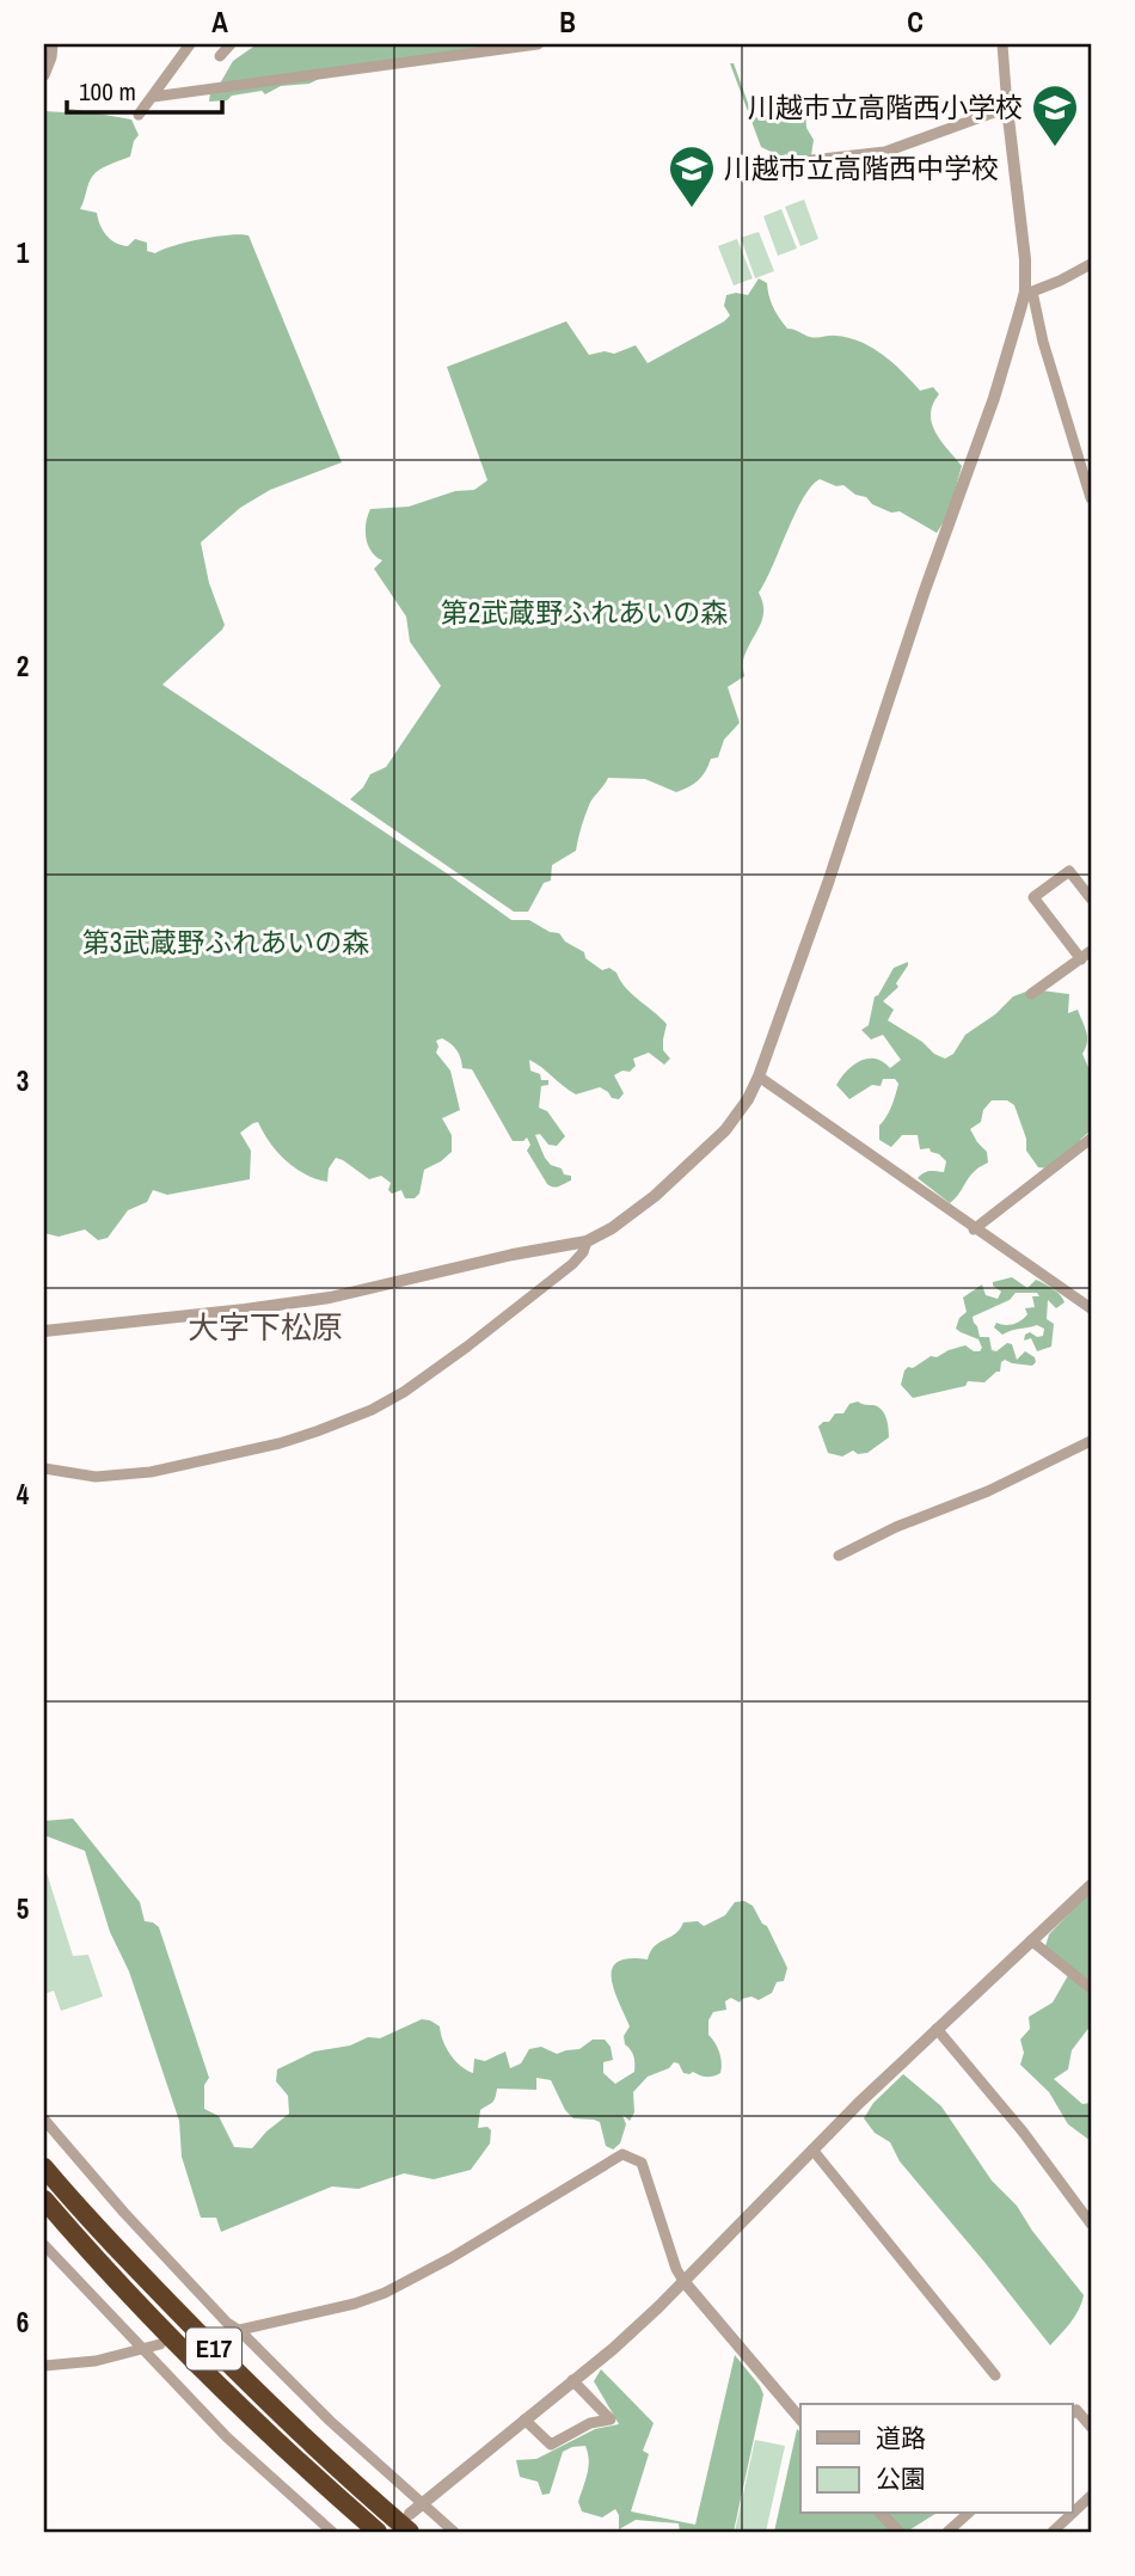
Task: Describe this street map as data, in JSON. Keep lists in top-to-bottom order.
{
  "streets": {
    "highway": ["E17"]
  },
  "districts": ["大字下松原"],
  "parks": ["第2武蔵野ふれあいの森", "第3武蔵野ふれあいの森"],
  "places": {
    "school or university": ["川越市立高階西小学校", "川越市立高階西中学校"]
  },
  "legend": ["道路", "公園"],
  "scale_bar": "100 m",
  "grid": {
    "columns": ["A", "B", "C"],
    "rows": [
      "1",
      "2",
      "3",
      "4",
      "5",
      "6"
    ]
  }
}
